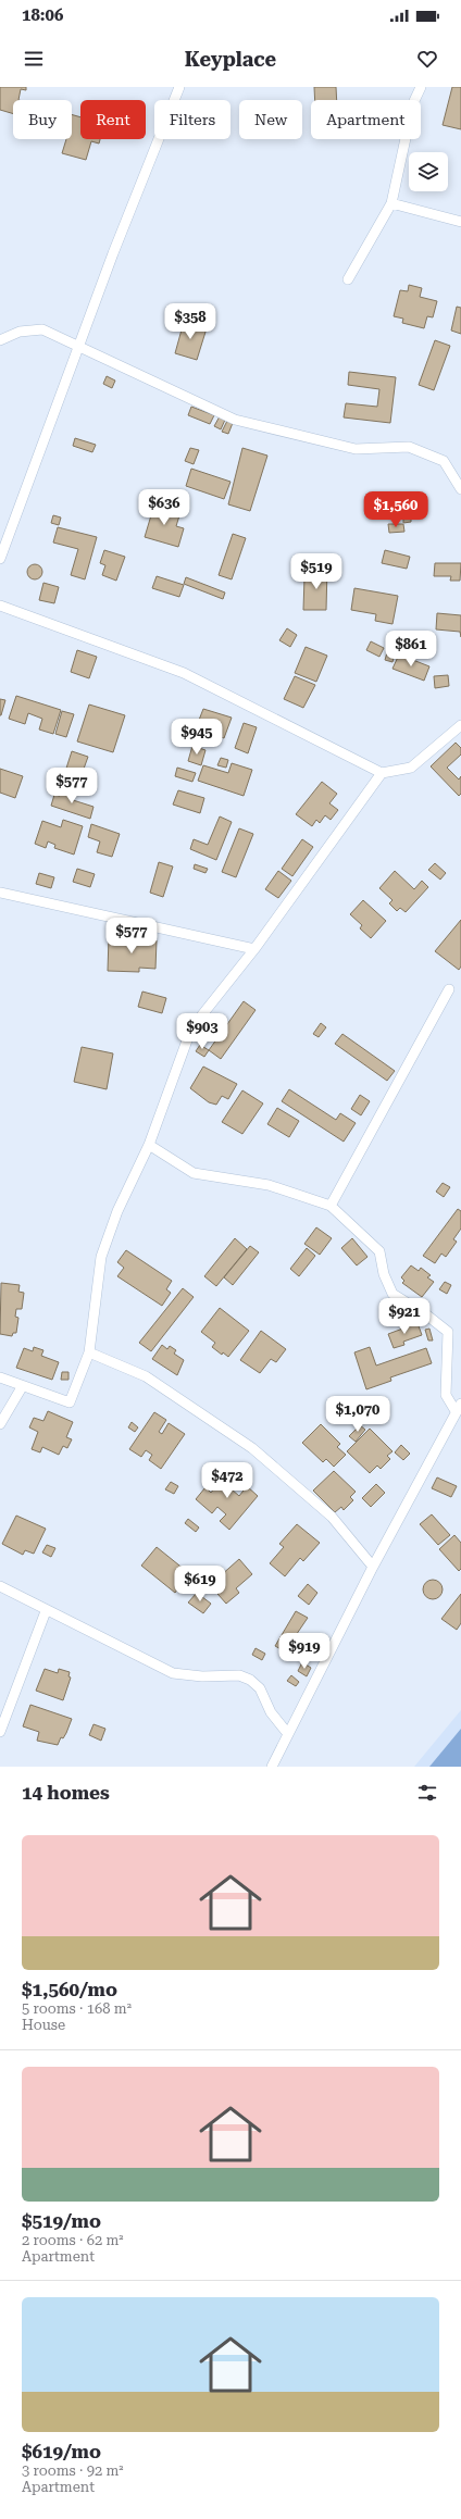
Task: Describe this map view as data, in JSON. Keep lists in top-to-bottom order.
{
  "page": {
    "status": "18:06",
    "header": "Keyplace",
    "chip": [
      "Buy",
      "Rent",
      "Filters",
      "New",
      "Apartment"
    ],
    "price": [
      "$358",
      "$636",
      "$1,560",
      "$519",
      "$861",
      "$945",
      "$577",
      "$577",
      "$903",
      "$921",
      "$1,070",
      "$472",
      "$619",
      "$919"
    ],
    "heading": "14 homes",
    "list": [
      {
        "name": "$1,560/mo",
        "note": "5 rooms · 168 m² · House"
      },
      {
        "name": "$519/mo",
        "note": "2 rooms · 62 m² · Apartment"
      },
      {
        "name": "$619/mo",
        "note": "3 rooms · 92 m² · Apartment"
      }
    ]
  }
}
